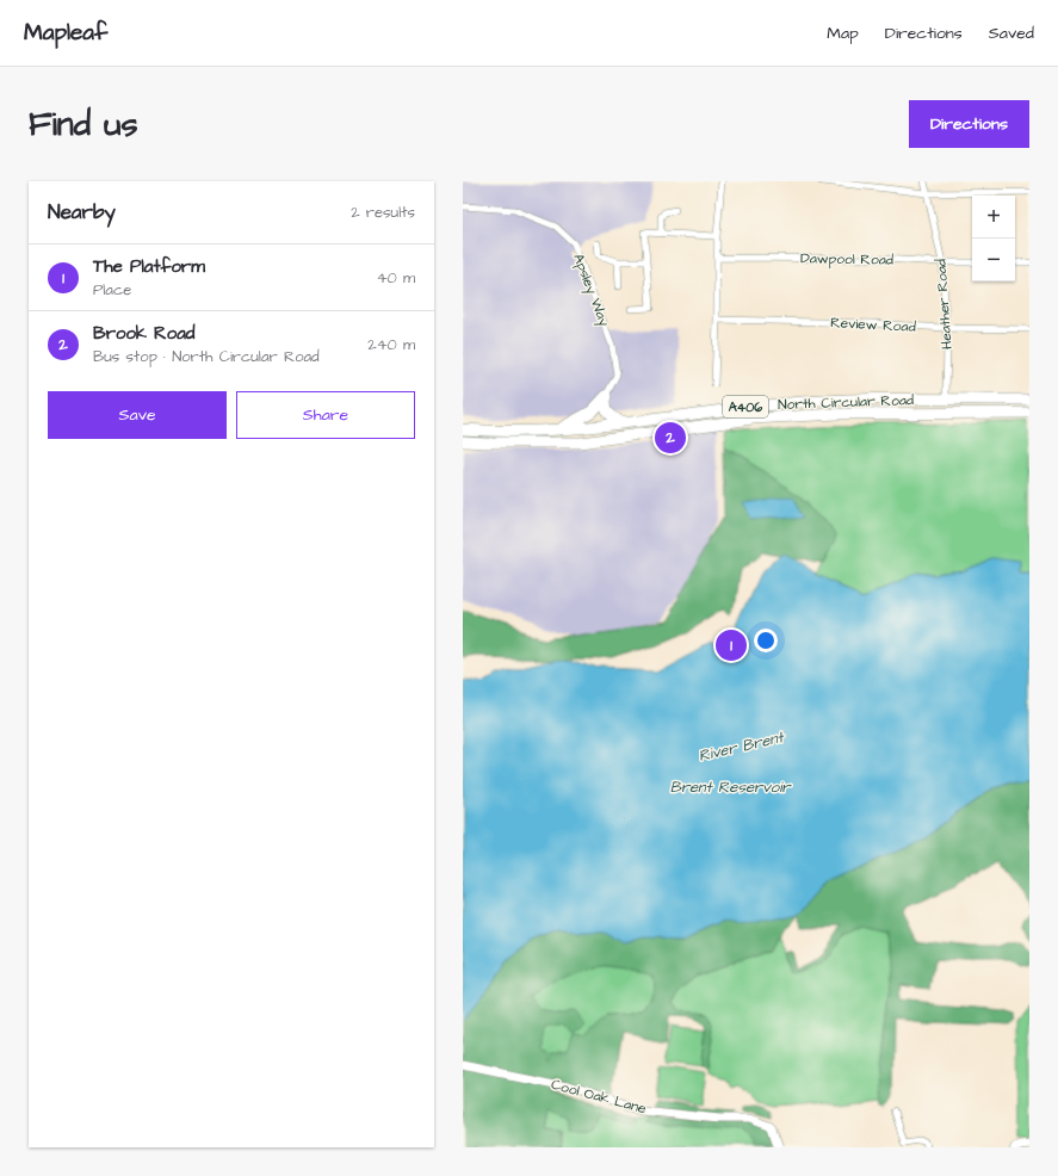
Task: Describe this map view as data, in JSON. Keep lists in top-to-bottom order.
{
  "streets": {
    "highway": ["North Circular Road", "A406"],
    "street": [
      "Dawpool Road",
      "Apsley Way",
      "Heather Road",
      "Review Road",
      "Cool Oak Lane"
    ]
  },
  "crossings": [
    ["Dawpool Road", "Heather Road"],
    ["Heather Road", "Review Road"],
    ["Heather Road", "North Circular Road"]
  ],
  "water": ["River Brent", "Brent Reservoir"],
  "page": {
    "header": "Mapleaf",
    "nav": ["Map", "Directions", "Saved"],
    "buttons": [
      "Directions",
      ["Save", "Share"]
    ],
    "title": "Find us",
    "heading": ["Nearby", "2 results"],
    "map_buttons": ["+", "−"],
    "list": [
      {
        "mark": "1",
        "name": "The Platform",
        "note": "Place",
        "value": "40 m"
      },
      {
        "mark": "2",
        "name": "Brook Road",
        "note": "Bus stop · North Circular Road",
        "value": "240 m"
      }
    ],
    "pins": ["2", "1"]
  }
}
